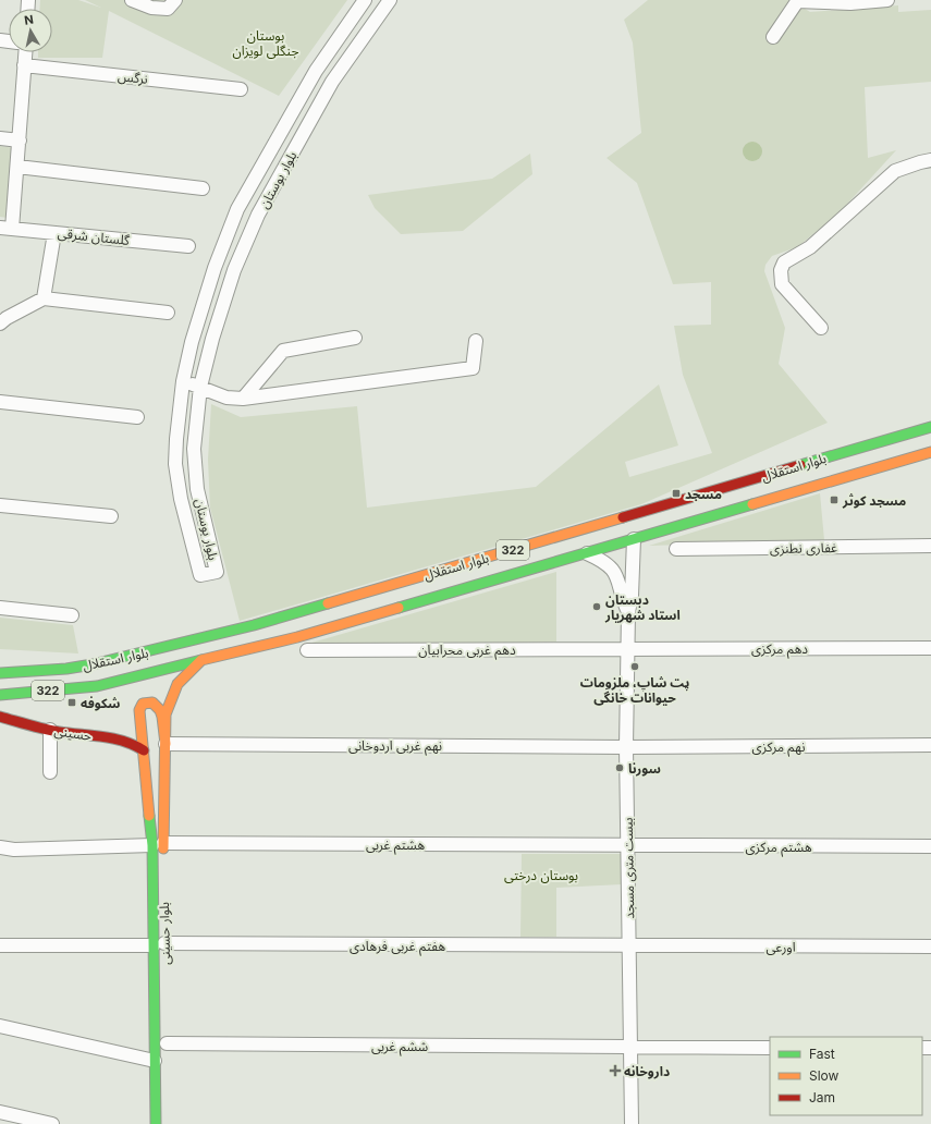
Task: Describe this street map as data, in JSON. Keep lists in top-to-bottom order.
{
  "streets": {
    "main road": [
      "بلوار استقلال",
      "322",
      "حسینی",
      "بلوار حسینی"
    ],
    "street": [
      "نرگس",
      "بلوار بوستان",
      "گلستان شرقی",
      "غفاری نطنزی",
      "دهم مرکزی",
      "دهم غربی محرابیان",
      "نهم غربی اردوخانی",
      "نهم مرکزی",
      "هشتم غربی",
      "هشتم مرکزی",
      "بیست متری مسجد",
      "هفتم غربی فرهادی",
      "اورعی",
      "ششم غربی"
    ]
  },
  "crossings": [
    ["بلوار استقلال", "بیست متری مسجد"],
    ["دهم مرکزی", "دهم غربی محرابیان"],
    ["دهم مرکزی", "بیست متری مسجد"],
    ["دهم غربی محرابیان", "بیست متری مسجد"],
    ["حسینی", "بلوار حسینی"],
    ["نهم غربی اردوخانی", "نهم مرکزی"],
    ["نهم غربی اردوخانی", "بیست متری مسجد"],
    ["نهم غربی اردوخانی", "بلوار حسینی"],
    ["نهم مرکزی", "بیست متری مسجد"],
    ["هشتم غربی", "هشتم مرکزی"],
    ["هشتم غربی", "بیست متری مسجد"],
    ["هشتم غربی", "بلوار حسینی"],
    ["هشتم مرکزی", "بیست متری مسجد"],
    ["بیست متری مسجد", "هفتم غربی فرهادی"],
    ["بیست متری مسجد", "اورعی"],
    ["بیست متری مسجد", "ششم غربی"],
    ["بلوار حسینی", "هفتم غربی فرهادی"],
    ["هفتم غربی فرهادی", "اورعی"]
  ],
  "parks": ["بوستان جنگلی لویزان", "بوستان درختی"],
  "places": {
    "transit": ["مسجد", "مسجد کوثر", "شکوفه"],
    "other": ["دبستان استاد شهریار", "پت شاپ، ملزومات حیوانات خانگی", "سورنا"],
    "health": ["داروخانه"]
  },
  "legend": ["Fast", "Slow", "Jam"],
  "north": "top"
}
